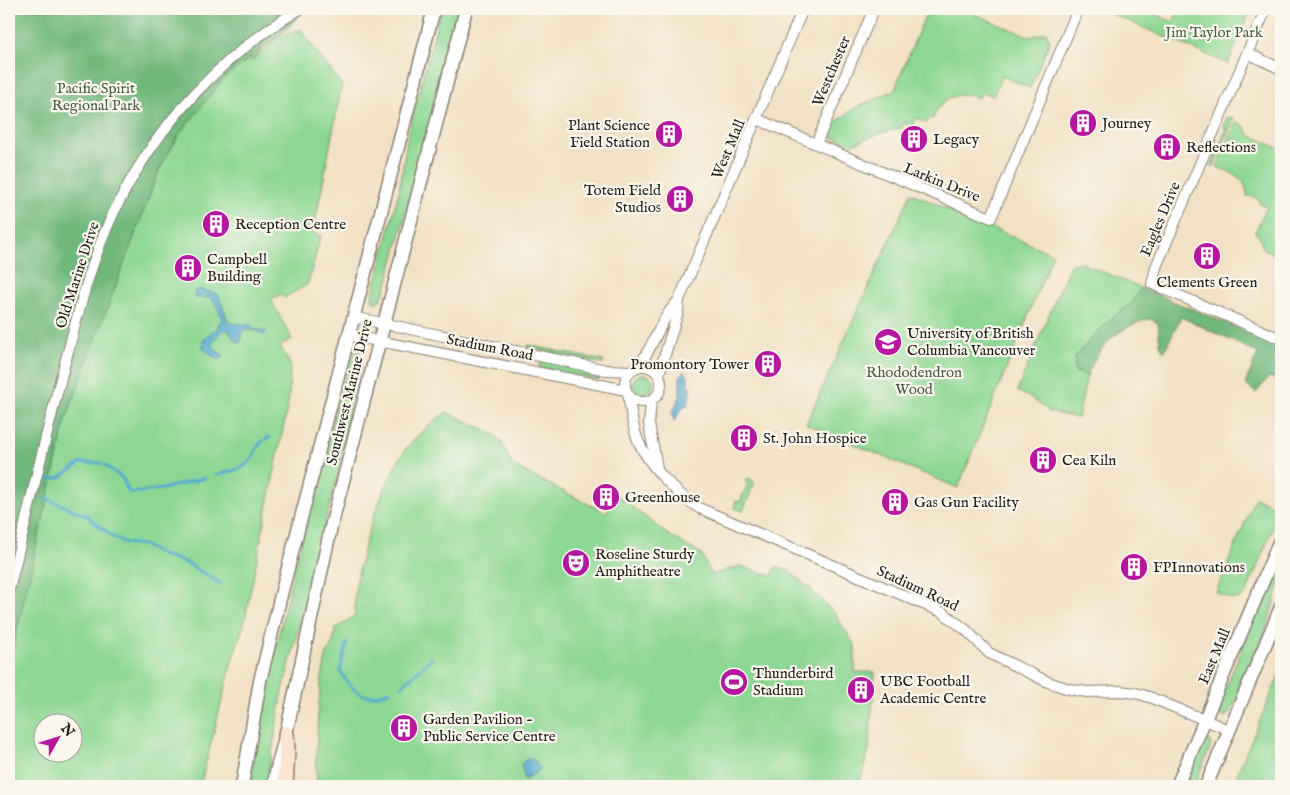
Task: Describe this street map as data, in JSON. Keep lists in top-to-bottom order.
{
  "streets": {
    "street": [
      "Westchester",
      "West Mall",
      "Larkin Drive",
      "Eagles Drive",
      "Old Marine Drive",
      "Stadium Road",
      "Southwest Marine Drive",
      "East Mall"
    ]
  },
  "crossings": [
    ["Westchester", "Larkin Drive"],
    ["West Mall", "Larkin Drive"],
    ["West Mall", "Stadium Road"],
    ["Stadium Road", "Southwest Marine Drive"],
    ["Stadium Road", "East Mall"]
  ],
  "parks": ["Jim Taylor Park", "Pacific Spirit Regional Park", "Rhododendron Wood"],
  "places": {
    "building": [
      "Journey",
      "Plant Science Field Station",
      "Legacy",
      "Reflections",
      "Totem Field Studios",
      "Reception Centre",
      "Clements Green",
      "Campbell Building",
      "Promontory Tower",
      "St. John Hospice",
      "Cea Kiln",
      "Greenhouse",
      "Gas Gun Facility",
      "FPInnovations",
      "UBC Football Academic Centre",
      "Garden Pavilion - Public Service Centre"
    ],
    "school or university": ["University of British Columbia Vancouver"],
    "theatre": ["Roseline Sturdy Amphitheatre"],
    "sports": ["Thunderbird Stadium"]
  },
  "north": "top right"
}
